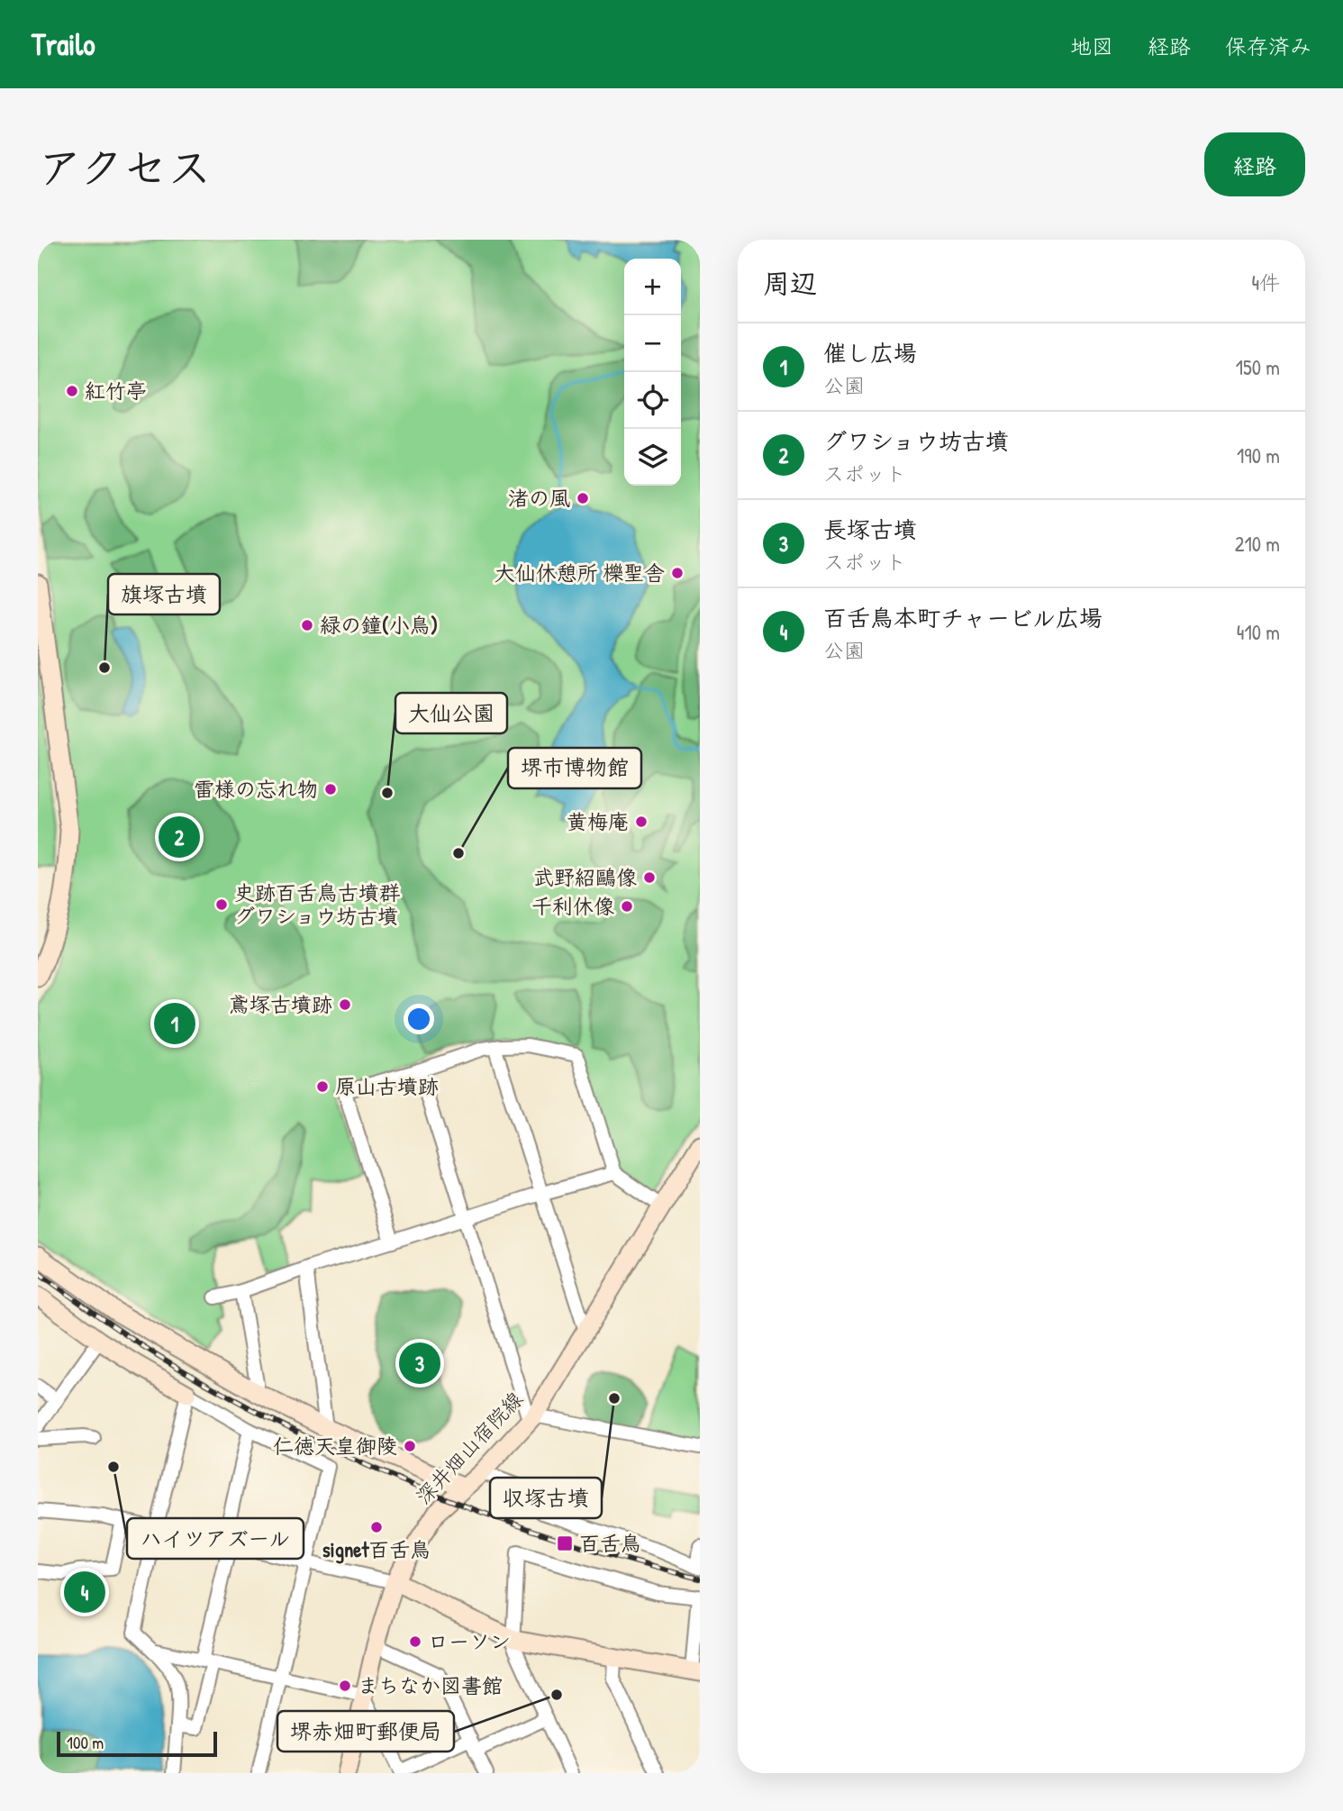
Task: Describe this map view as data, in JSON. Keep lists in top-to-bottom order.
{
  "streets": {
    "street": ["深井畑山宿院線"]
  },
  "places": {
    "other": [
      "紅竹亭",
      "渚の風",
      "大仙休憩所 櫟聖舎",
      "緑の鐘(小鳥)",
      "旗塚古墳",
      "雷様の忘れ物",
      "大仙公園",
      "黄梅庵",
      "堺市博物館",
      "武野紹鷗像",
      "史跡百舌鳥古墳群 グワショウ坊古墳",
      "千利休像",
      "鳶塚古墳跡",
      "原山古墳跡",
      "収塚古墳",
      "仁徳天皇御陵",
      "ハイツアズール",
      "signet百舌鳥",
      "ローソン",
      "まちなか図書館",
      "堺赤畑町郵便局"
    ],
    "transit": ["百舌鳥"]
  },
  "scale_bar": "100 m",
  "page": {
    "header": "Trailo",
    "nav": ["地図", "経路", "保存済み"],
    "title": "アクセス",
    "buttons": "経路",
    "heading": ["周辺", "4件"],
    "map_buttons": ["+", "−"],
    "list": [
      {
        "mark": "1",
        "name": "催し広場",
        "note": "公園",
        "value": "150 m"
      },
      {
        "mark": "2",
        "name": "グワショウ坊古墳",
        "note": "スポット",
        "value": "190 m"
      },
      {
        "mark": "3",
        "name": "長塚古墳",
        "note": "スポット",
        "value": "210 m"
      },
      {
        "mark": "4",
        "name": "百舌鳥本町チャービル広場",
        "note": "公園",
        "value": "410 m"
      }
    ],
    "pins": [
      "2",
      "1",
      "3",
      "4"
    ],
    "scale": "100 m"
  }
}
